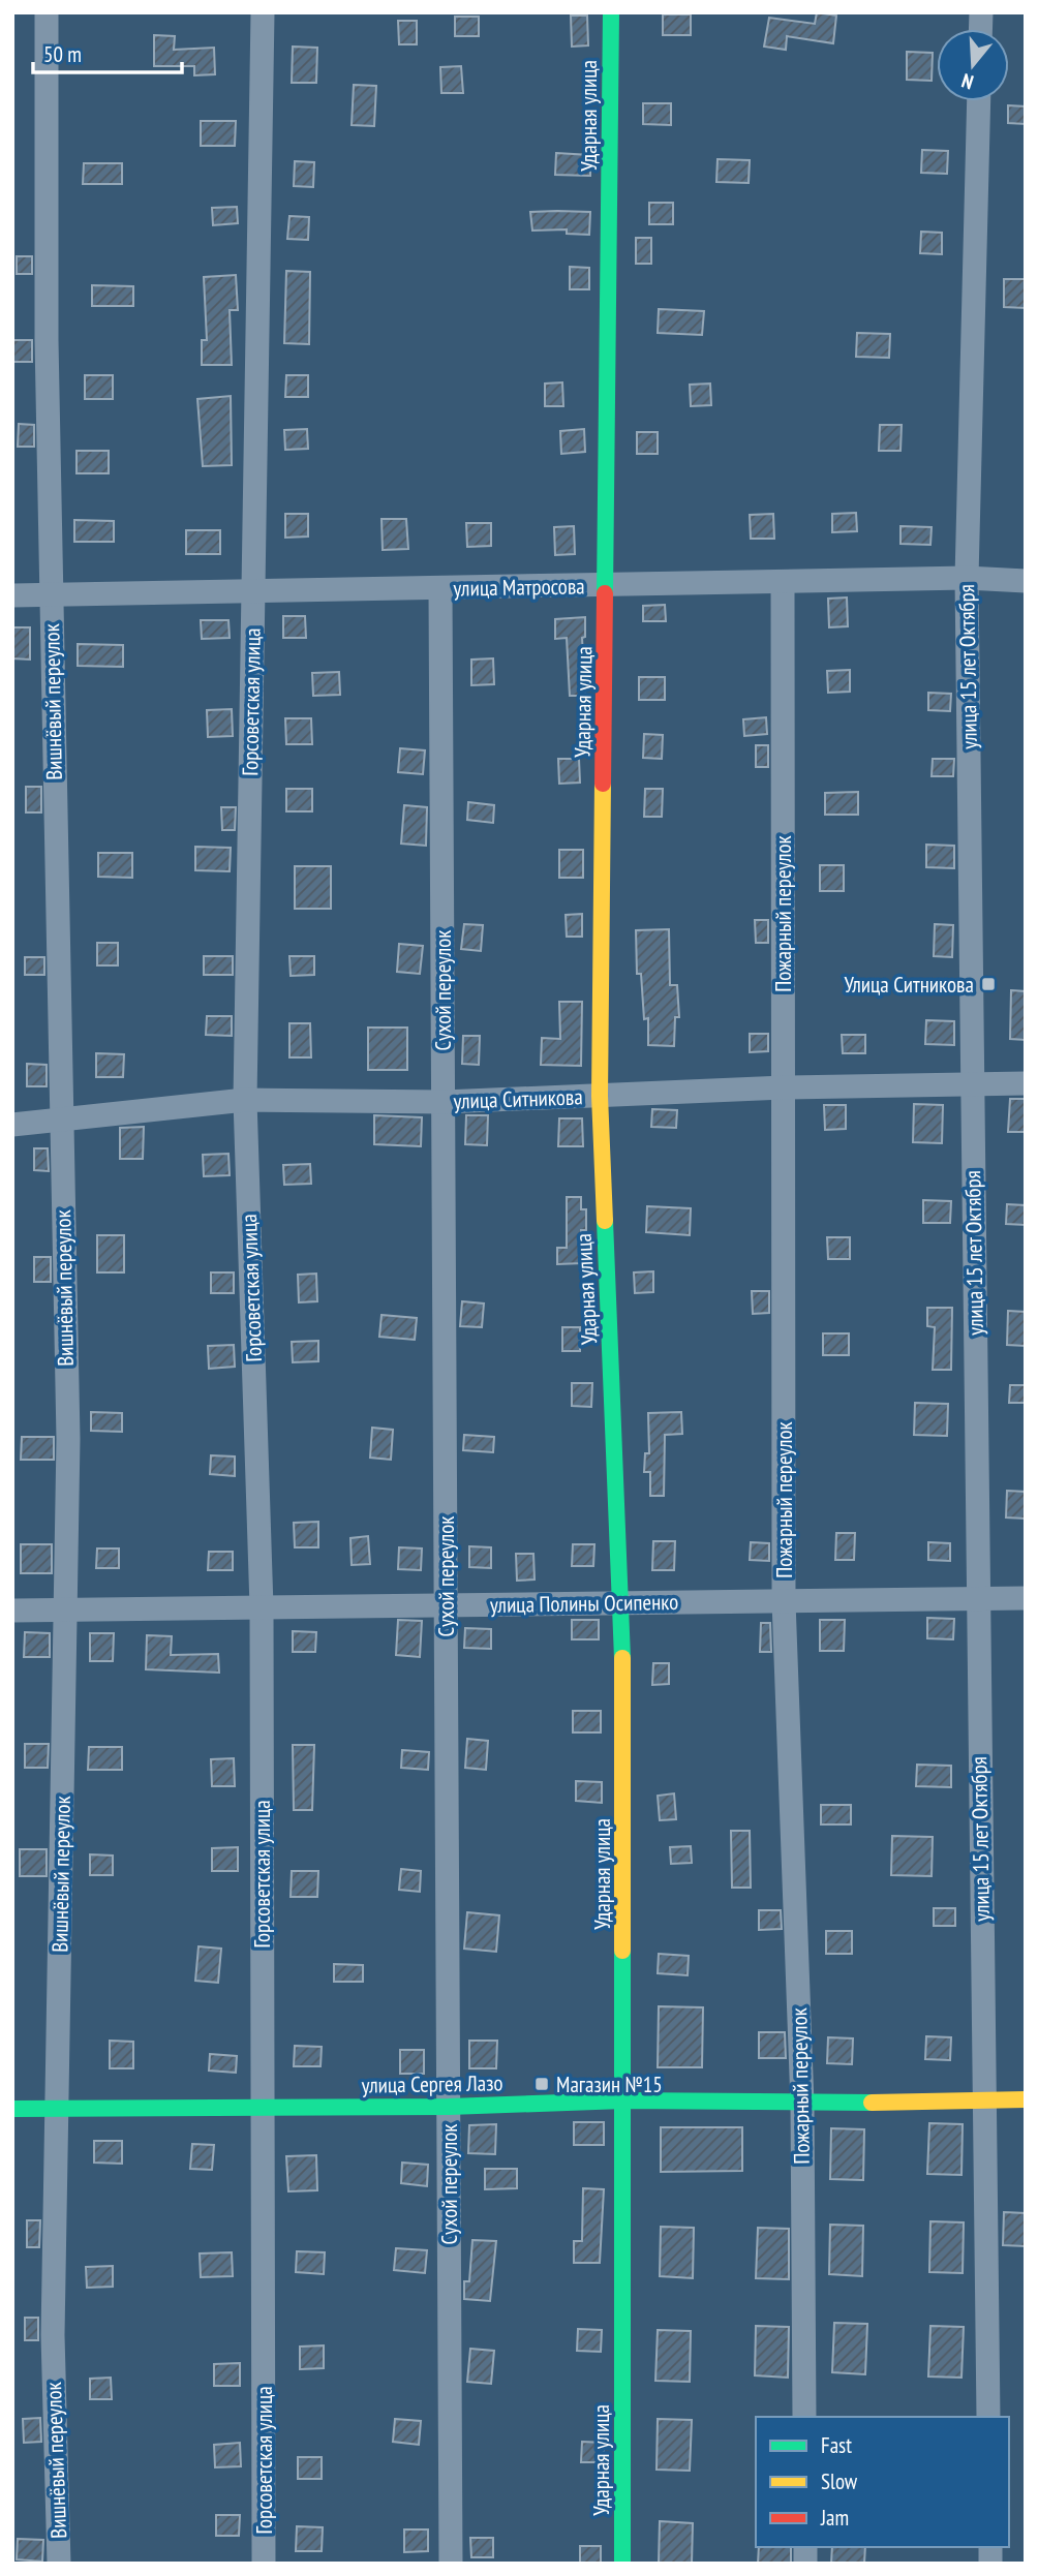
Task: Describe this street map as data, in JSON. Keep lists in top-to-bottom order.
{
  "streets": {
    "street": [
      "Ударная улица",
      "улица Матросова",
      "улица 15 лет Октября",
      "Вишнёвый переулок",
      "Горсоветская улица",
      "Пожарный переулок",
      "Сухой переулок",
      "улица Ситникова",
      "улица Полины Осипенко",
      "улица Сергея Лазо"
    ]
  },
  "crossings": [
    ["Ударная улица", "улица Матросова"],
    ["Ударная улица", "улица Ситникова"],
    ["Ударная улица", "улица Полины Осипенко"],
    ["Ударная улица", "улица Сергея Лазо"],
    ["улица Матросова", "улица 15 лет Октября"],
    ["улица Матросова", "Вишнёвый переулок"],
    ["улица Матросова", "Горсоветская улица"],
    ["улица Матросова", "Пожарный переулок"],
    ["улица Матросова", "Сухой переулок"],
    ["улица 15 лет Октября", "улица Ситникова"],
    ["улица 15 лет Октября", "улица Полины Осипенко"],
    ["улица 15 лет Октября", "улица Сергея Лазо"],
    ["Вишнёвый переулок", "улица Ситникова"],
    ["Вишнёвый переулок", "улица Полины Осипенко"],
    ["Вишнёвый переулок", "улица Сергея Лазо"],
    ["Горсоветская улица", "улица Ситникова"],
    ["Горсоветская улица", "улица Полины Осипенко"],
    ["Горсоветская улица", "улица Сергея Лазо"],
    ["Пожарный переулок", "улица Ситникова"],
    ["Пожарный переулок", "улица Полины Осипенко"],
    ["Пожарный переулок", "улица Сергея Лазо"],
    ["Сухой переулок", "улица Ситникова"],
    ["Сухой переулок", "улица Полины Осипенко"],
    ["Сухой переулок", "улица Сергея Лазо"]
  ],
  "places": {
    "transit": ["Улица Ситникова", "Магазин №15"]
  },
  "legend": ["Fast", "Slow", "Jam"],
  "scale_bar": "50 m",
  "north": "bottom"
}
